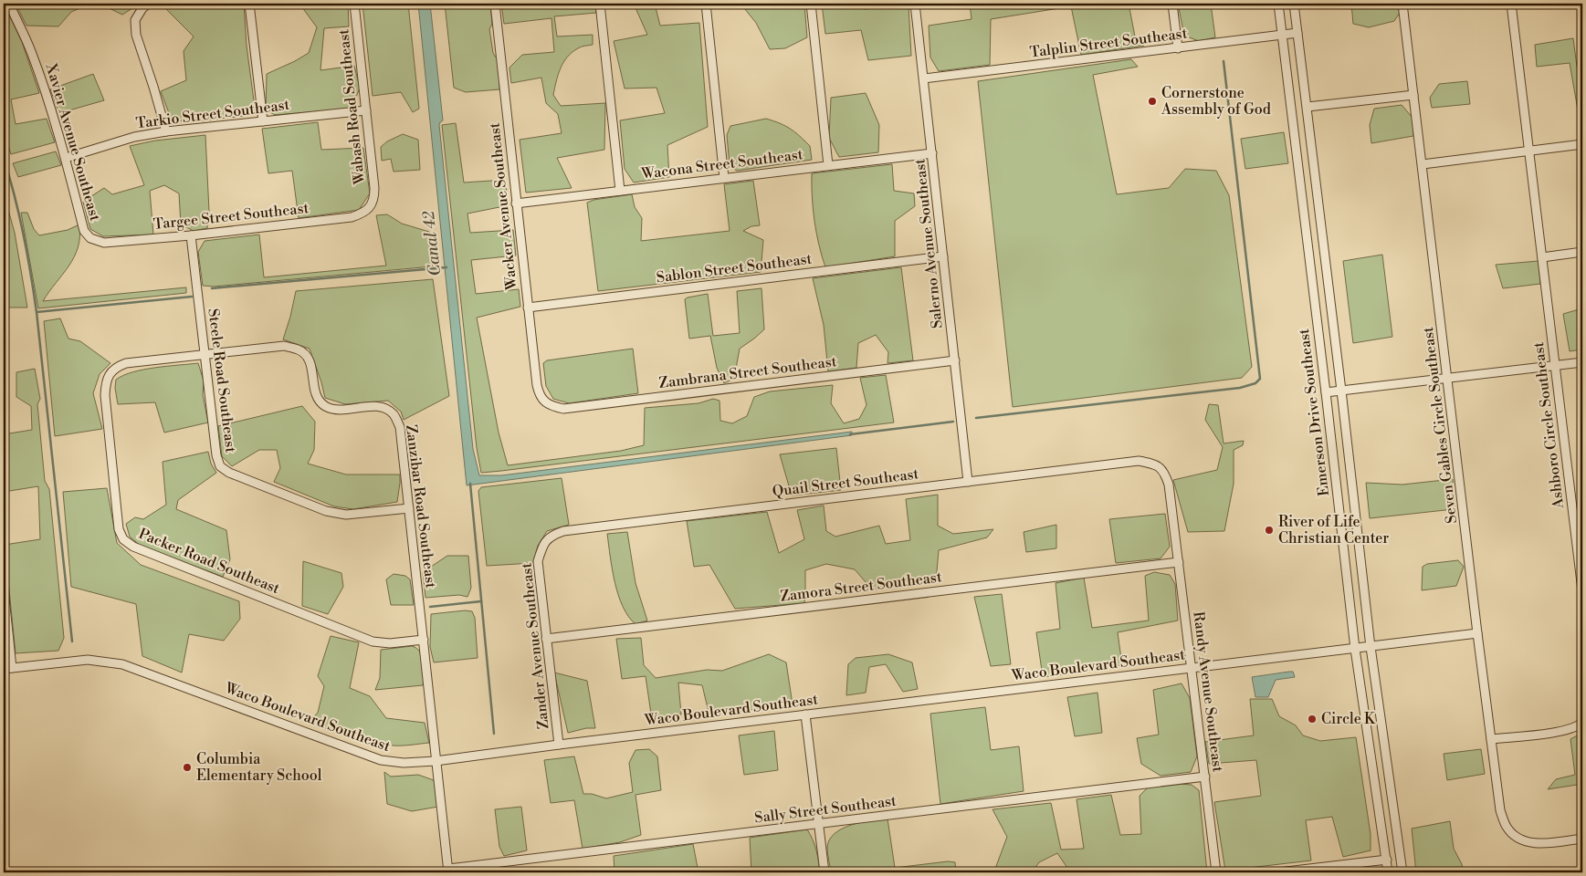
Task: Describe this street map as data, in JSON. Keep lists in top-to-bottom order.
{
  "streets": {
    "street": [
      "Talplin Street Southeast",
      "Wabash Road Southeast",
      "Tarkio Street Southeast",
      "Xavier Avenue Southeast",
      "Wacona Street Southeast",
      "Wacker Avenue Southeast",
      "Targee Street Southeast",
      "Salerno Avenue Southeast",
      "Sablon Street Southeast",
      "Zambrana Street Southeast",
      "Steele Road Southeast",
      "Emerson Drive Southeast",
      "Seven Gables Circle Southeast",
      "Ashboro Circle Southeast",
      "Quail Street Southeast",
      "Zanzibar Road Southeast",
      "Packer Road Southeast",
      "Zamora Street Southeast",
      "Zander Avenue Southeast",
      "Waco Boulevard Southeast",
      "Randy Avenue Southeast",
      "Sally Street Southeast"
    ]
  },
  "crossings": [
    ["Talplin Street Southeast", "Salerno Avenue Southeast"],
    ["Talplin Street Southeast", "Emerson Drive Southeast"],
    ["Wabash Road Southeast", "Tarkio Street Southeast"],
    ["Wabash Road Southeast", "Targee Street Southeast"],
    ["Tarkio Street Southeast", "Xavier Avenue Southeast"],
    ["Xavier Avenue Southeast", "Targee Street Southeast"],
    ["Wacona Street Southeast", "Wacker Avenue Southeast"],
    ["Wacona Street Southeast", "Salerno Avenue Southeast"],
    ["Wacker Avenue Southeast", "Sablon Street Southeast"],
    ["Wacker Avenue Southeast", "Zambrana Street Southeast"],
    ["Targee Street Southeast", "Steele Road Southeast"],
    ["Salerno Avenue Southeast", "Sablon Street Southeast"],
    ["Salerno Avenue Southeast", "Zambrana Street Southeast"],
    ["Salerno Avenue Southeast", "Quail Street Southeast"],
    ["Steele Road Southeast", "Zanzibar Road Southeast"],
    ["Emerson Drive Southeast", "Waco Boulevard Southeast"],
    ["Seven Gables Circle Southeast", "Waco Boulevard Southeast"],
    ["Quail Street Southeast", "Zander Avenue Southeast"],
    ["Quail Street Southeast", "Randy Avenue Southeast"],
    ["Zanzibar Road Southeast", "Packer Road Southeast"],
    ["Zanzibar Road Southeast", "Waco Boulevard Southeast"],
    ["Zanzibar Road Southeast", "Sally Street Southeast"],
    ["Zamora Street Southeast", "Zander Avenue Southeast"],
    ["Zamora Street Southeast", "Randy Avenue Southeast"],
    ["Zander Avenue Southeast", "Waco Boulevard Southeast"],
    ["Waco Boulevard Southeast", "Randy Avenue Southeast"],
    ["Randy Avenue Southeast", "Sally Street Southeast"]
  ],
  "water": ["Canal 42"],
  "places": [
    "Cornerstone Assembly of God",
    "River of Life Christian Center",
    "Circle K",
    "Columbia Elementary School"
  ]
}
